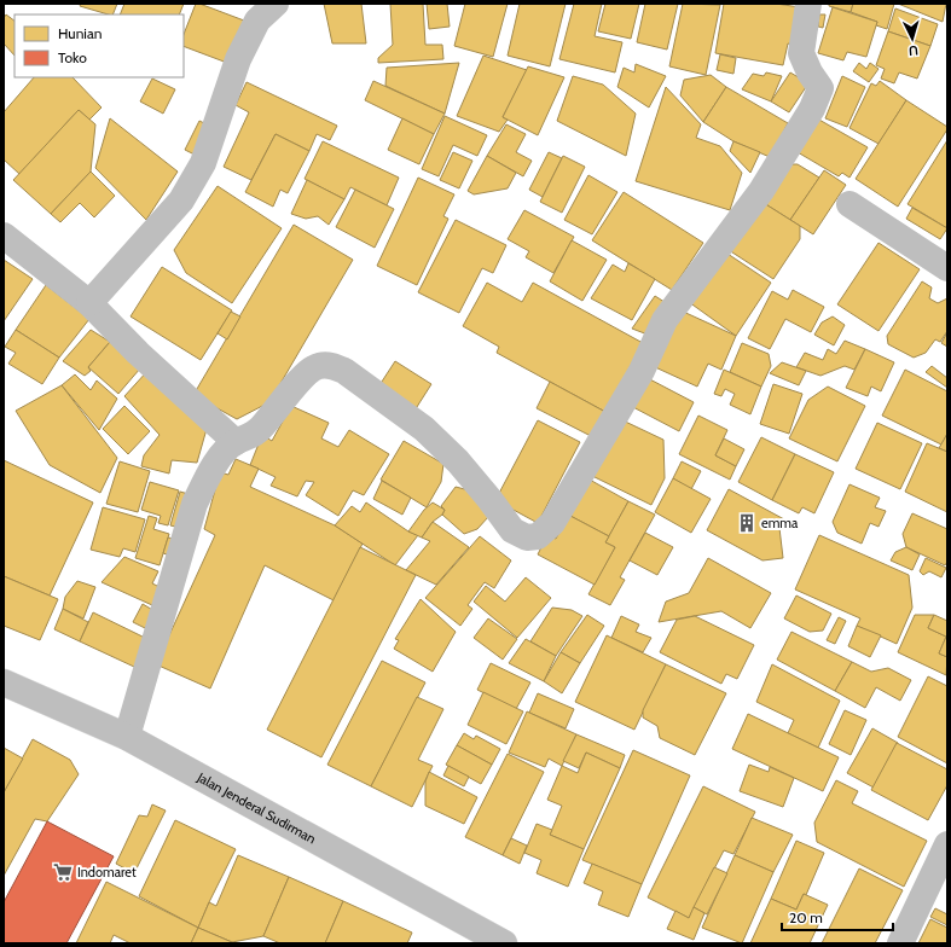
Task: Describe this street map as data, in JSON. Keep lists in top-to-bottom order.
{
  "streets": {
    "main road": ["Jalan Jenderal Sudirman"]
  },
  "places": {
    "building": ["emma"],
    "supermarket": ["Indomaret"]
  },
  "legend": ["Hunian", "Toko"],
  "scale_bar": "20 m",
  "north": "bottom"
}
